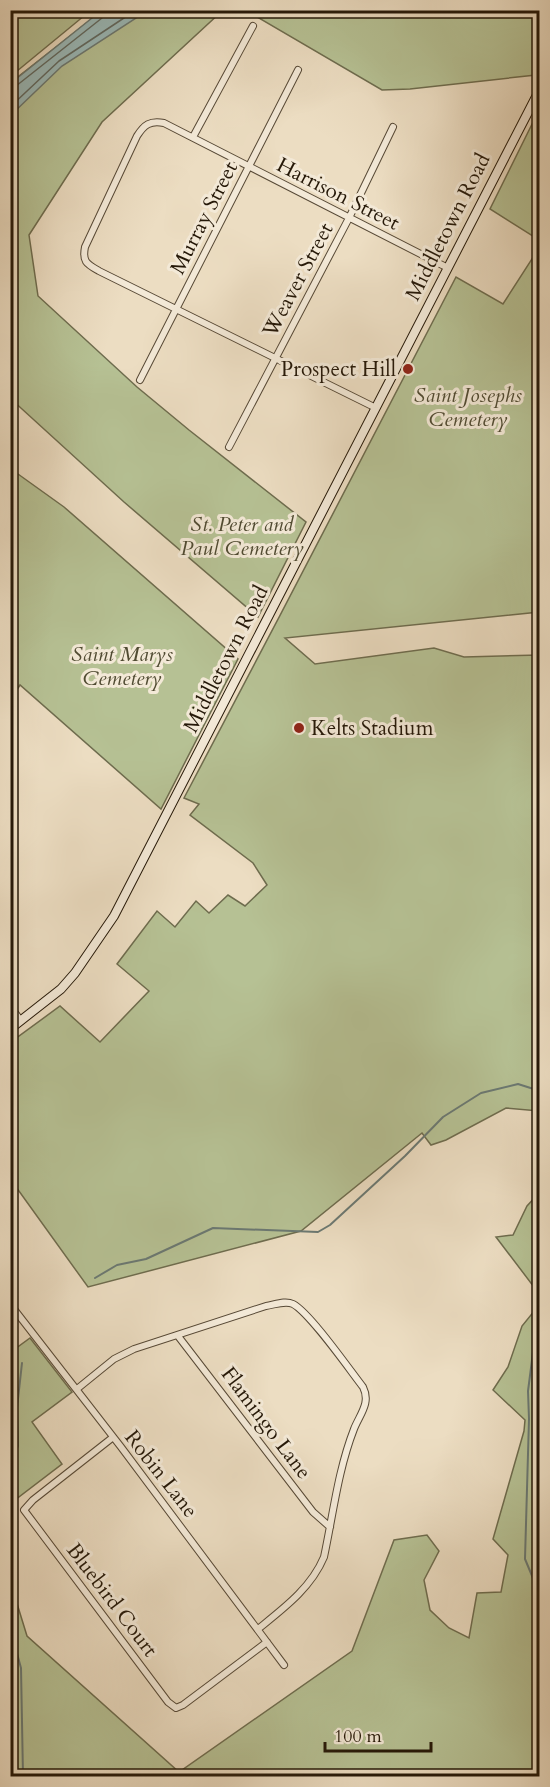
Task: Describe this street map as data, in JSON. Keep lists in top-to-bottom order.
{
  "streets": {
    "street": [
      "Harrison Street",
      "Murray Street",
      "Middletown Road",
      "Weaver Street",
      "Flamingo Lane",
      "Robin Lane",
      "Bluebird Court"
    ]
  },
  "crossings": [
    ["Harrison Street", "Murray Street"],
    ["Harrison Street", "Middletown Road"],
    ["Harrison Street", "Weaver Street"],
    ["Robin Lane", "Bluebird Court"]
  ],
  "parks": ["Saint Josephs Cemetery", "St. Peter and Paul Cemetery", "Saint Marys Cemetery"],
  "places": ["Prospect Hill", "Kelts Stadium"],
  "scale_bar": "100 m"
}
